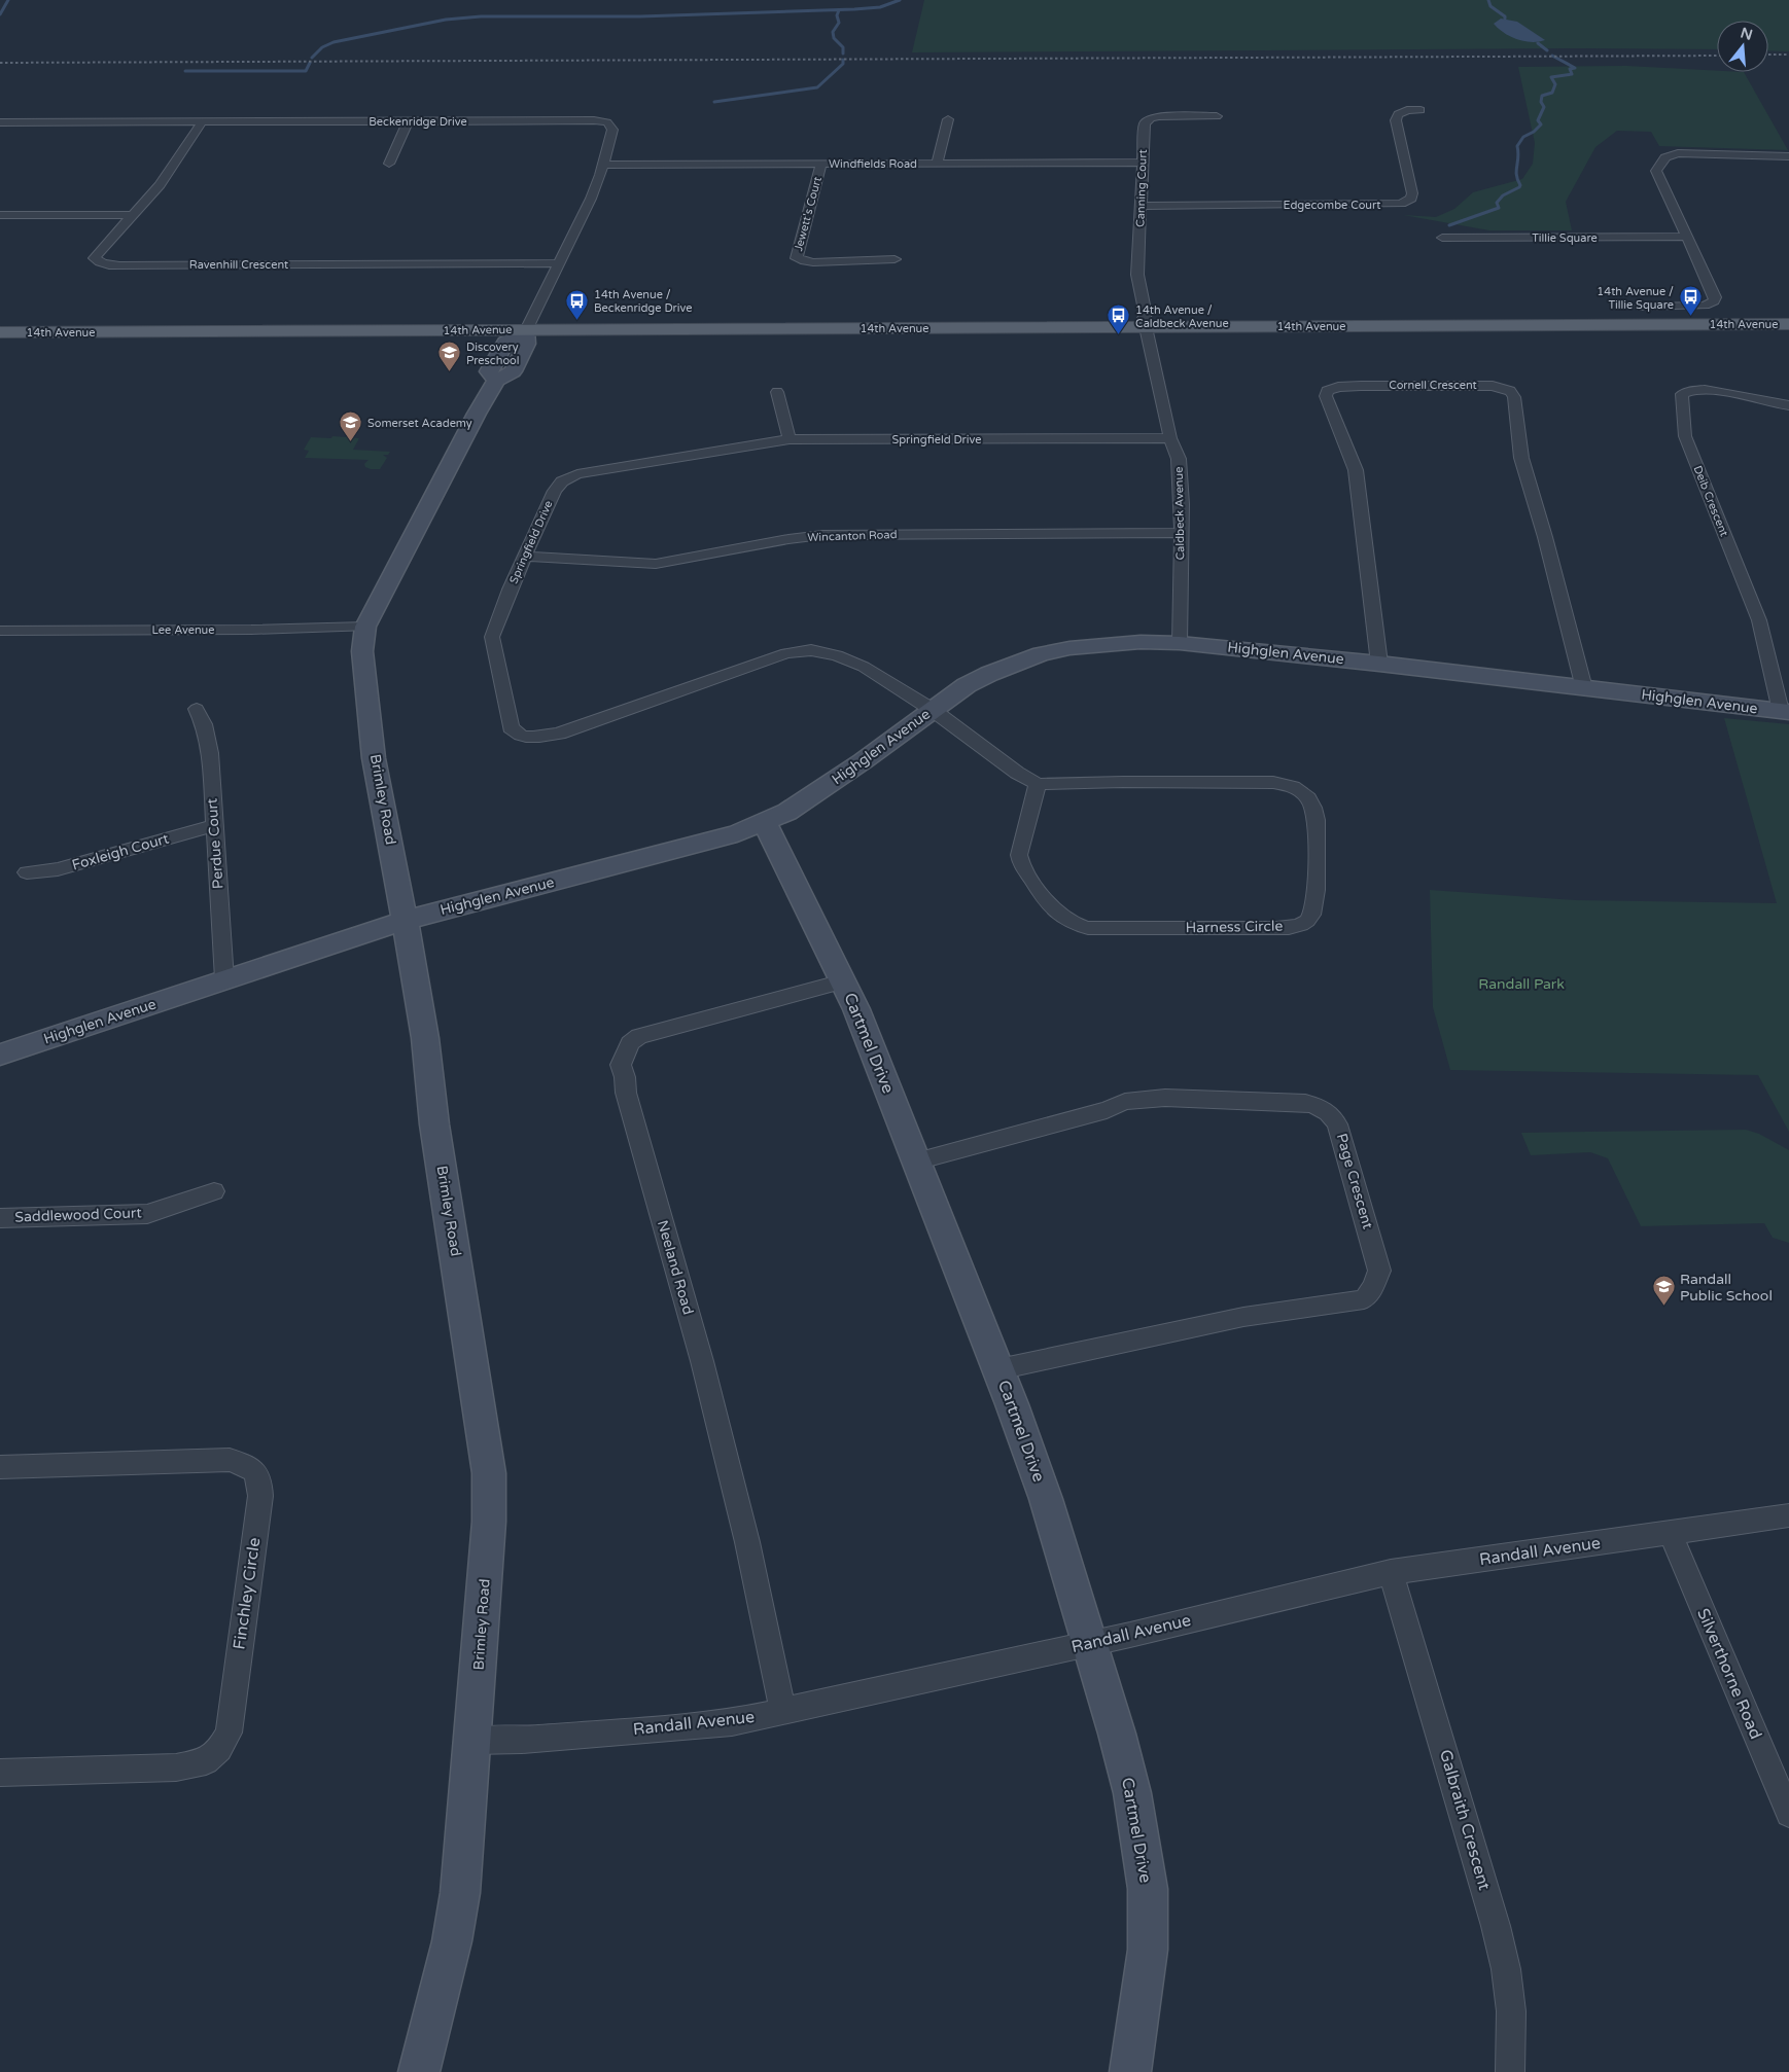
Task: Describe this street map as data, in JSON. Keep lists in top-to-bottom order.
{
  "streets": {
    "main road": ["14th Avenue"],
    "street": [
      "Beckenridge Drive",
      "Windfields Road",
      "Canning Court",
      "Edgecombe Court",
      "Jewett's Court",
      "Tillie Square",
      "Ravenhill Crescent",
      "Cornell Crescent",
      "Springfield Drive",
      "Deib Crescent",
      "Caldbeck Avenue",
      "Wincanton Road",
      "Lee Avenue",
      "Highglen Avenue",
      "Brimley Road",
      "Perdue Court",
      "Foxleigh Court",
      "Harness Circle",
      "Cartmel Drive",
      "Page Crescent",
      "Saddlewood Court",
      "Neeland Road",
      "Randall Avenue",
      "Finchley Circle",
      "Silverthorne Road",
      "Galbraith Crescent"
    ]
  },
  "crossings": [
    ["Beckenridge Drive", "Windfields Road"],
    ["Beckenridge Drive", "Ravenhill Crescent"],
    ["Beckenridge Drive", "14th Avenue"],
    ["Beckenridge Drive", "Brimley Road"],
    ["Windfields Road", "Canning Court"],
    ["Windfields Road", "Jewett's Court"],
    ["Canning Court", "Edgecombe Court"],
    ["Canning Court", "14th Avenue"],
    ["Canning Court", "Caldbeck Avenue"],
    ["14th Avenue", "Caldbeck Avenue"],
    ["14th Avenue", "Brimley Road"],
    ["Cornell Crescent", "Highglen Avenue"],
    ["Springfield Drive", "Caldbeck Avenue"],
    ["Springfield Drive", "Wincanton Road"],
    ["Springfield Drive", "Highglen Avenue"],
    ["Deib Crescent", "Highglen Avenue"],
    ["Caldbeck Avenue", "Wincanton Road"],
    ["Caldbeck Avenue", "Highglen Avenue"],
    ["Lee Avenue", "Brimley Road"],
    ["Highglen Avenue", "Brimley Road"],
    ["Highglen Avenue", "Perdue Court"],
    ["Highglen Avenue", "Cartmel Drive"],
    ["Brimley Road", "Randall Avenue"],
    ["Perdue Court", "Foxleigh Court"],
    ["Cartmel Drive", "Page Crescent"],
    ["Cartmel Drive", "Neeland Road"],
    ["Cartmel Drive", "Randall Avenue"],
    ["Neeland Road", "Randall Avenue"],
    ["Randall Avenue", "Silverthorne Road"],
    ["Randall Avenue", "Galbraith Crescent"]
  ],
  "parks": ["Randall Park"],
  "places": {
    "bus stop": ["14th Avenue / Tillie Square", "14th Avenue / Beckenridge Drive", "14th Avenue / Caldbeck Avenue"],
    "school or university": ["Discovery Preschool", "Somerset Academy", "Randall Public School"]
  },
  "north": "top"
}
